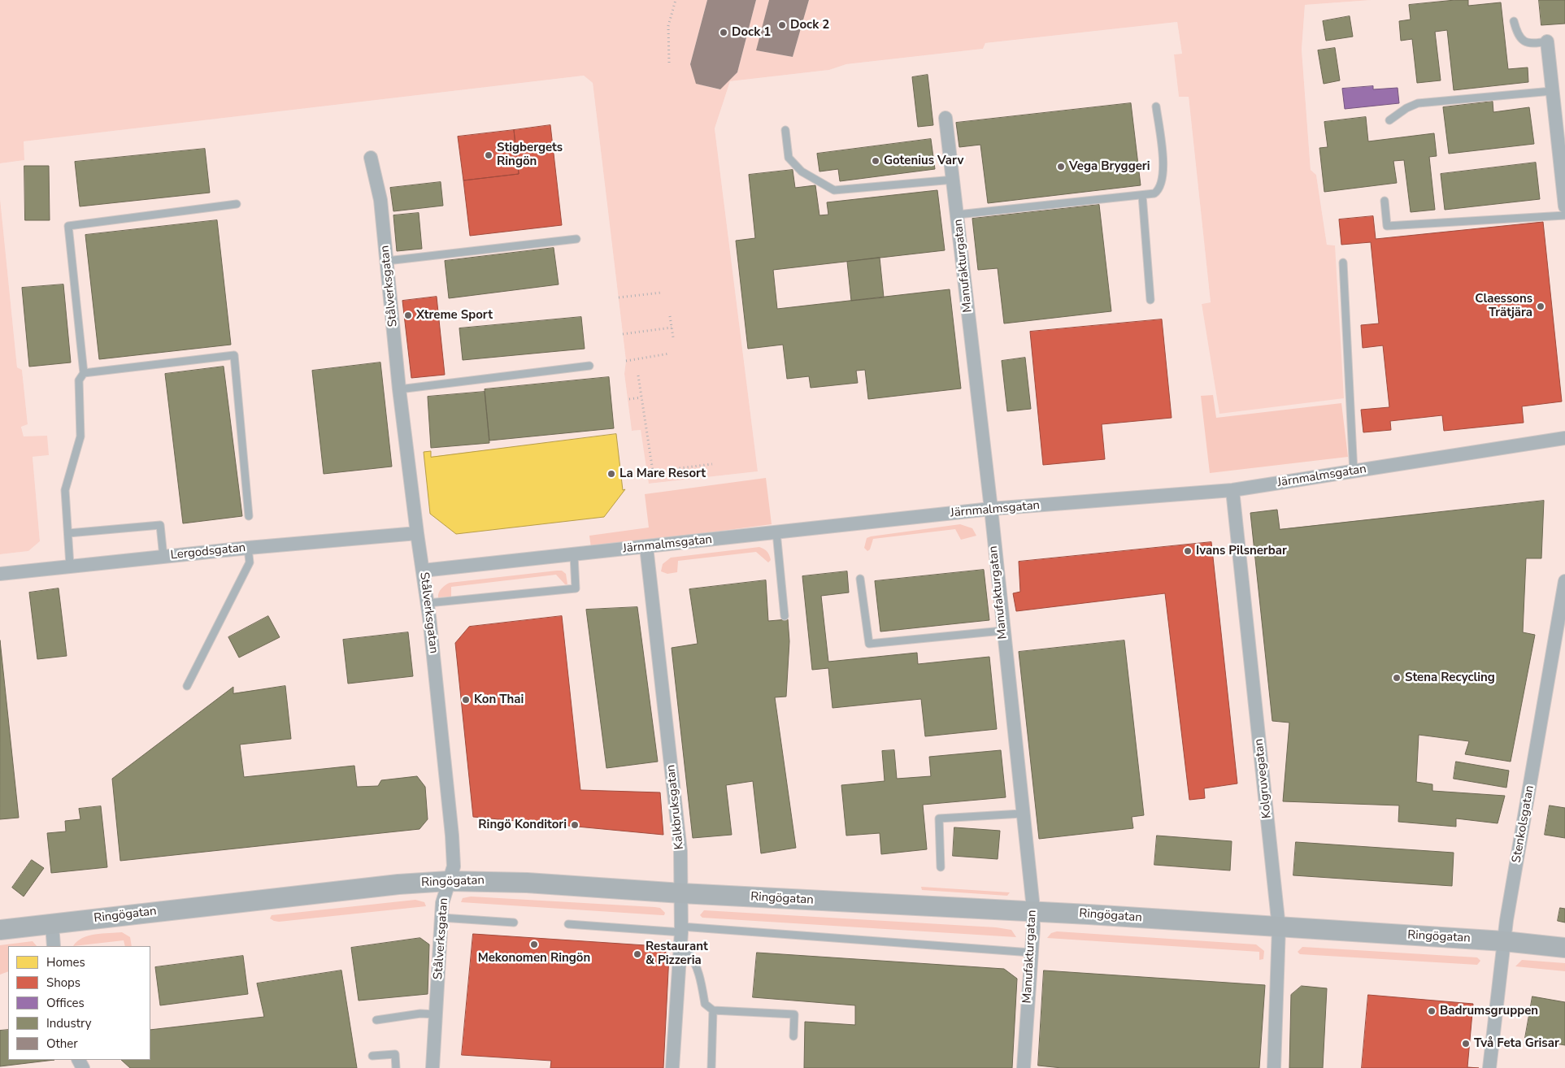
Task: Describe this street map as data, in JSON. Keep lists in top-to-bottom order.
{
  "streets": {
    "street": [
      "Manufakturgatan",
      "Stålverksgatan",
      "Järnmalmsgatan",
      "Lergodsgatan",
      "Kolgruvegatan",
      "Kalkbruksgatan",
      "Stenkolsgatan",
      "Ringögatan"
    ]
  },
  "crossings": [
    ["Manufakturgatan", "Järnmalmsgatan"],
    ["Manufakturgatan", "Ringögatan"],
    ["Stålverksgatan", "Järnmalmsgatan"],
    ["Stålverksgatan", "Lergodsgatan"],
    ["Stålverksgatan", "Ringögatan"],
    ["Järnmalmsgatan", "Kolgruvegatan"],
    ["Järnmalmsgatan", "Kalkbruksgatan"],
    ["Kolgruvegatan", "Ringögatan"],
    ["Kalkbruksgatan", "Ringögatan"],
    ["Stenkolsgatan", "Ringögatan"]
  ],
  "places": [
    "Dock 2",
    "Dock 1",
    "Stigbergets Ringön",
    "Gotenius Varv",
    "Vega Bryggeri",
    "Claessons Trätjära",
    "Xtreme Sport",
    "La Mare Resort",
    "Ivans Pilsnerbar",
    "Stena Recycling",
    "Kon Thai",
    "Ringö Konditori",
    "Mekonomen Ringön",
    "Restaurant & Pizzeria",
    "Badrumsgruppen",
    "Två Feta Grisar"
  ],
  "legend": [
    "Homes",
    "Shops",
    "Offices",
    "Industry",
    "Other"
  ]
}
